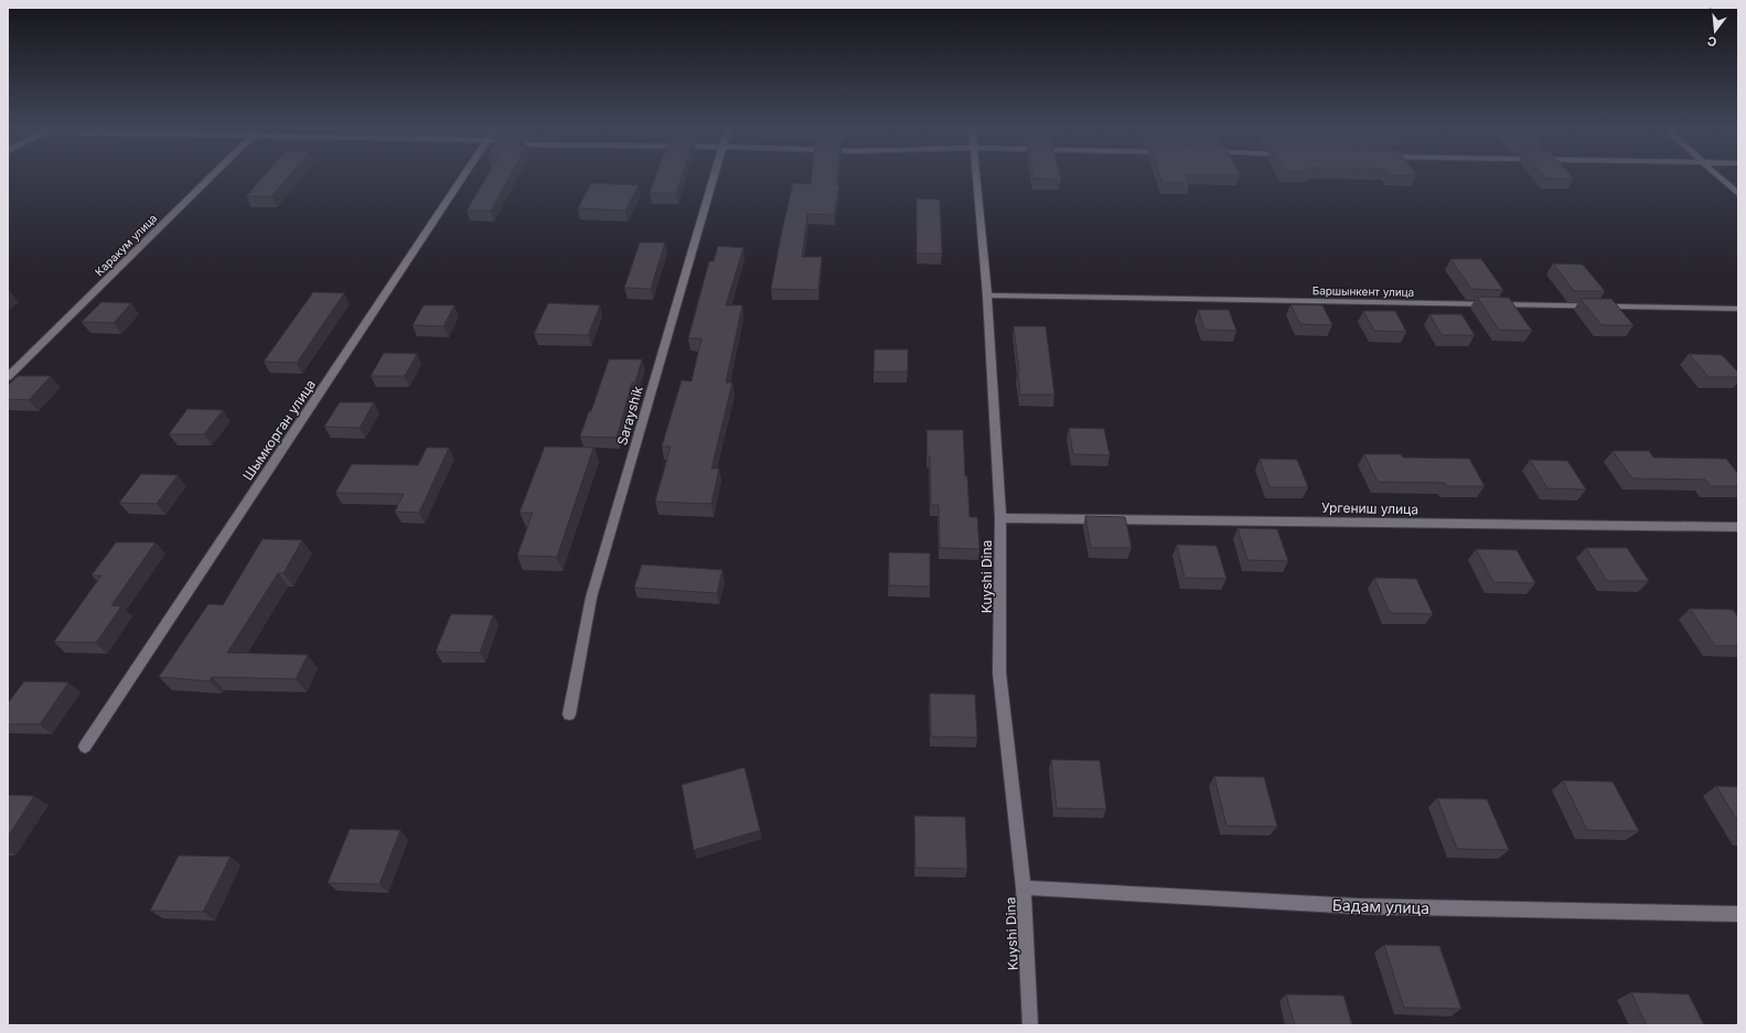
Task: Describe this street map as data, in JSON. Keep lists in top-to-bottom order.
{
  "streets": {
    "street": [
      "Каракум улица",
      "Баршынкент улица",
      "Sarayshik",
      "Шымкорган улица",
      "Ургениш улица",
      "Kuyshi Dina",
      "Бадам улица"
    ]
  },
  "crossings": [
    ["Баршынкент улица", "Kuyshi Dina"],
    ["Ургениш улица", "Kuyshi Dina"],
    ["Kuyshi Dina", "Бадам улица"]
  ],
  "north": "bottom"
}
